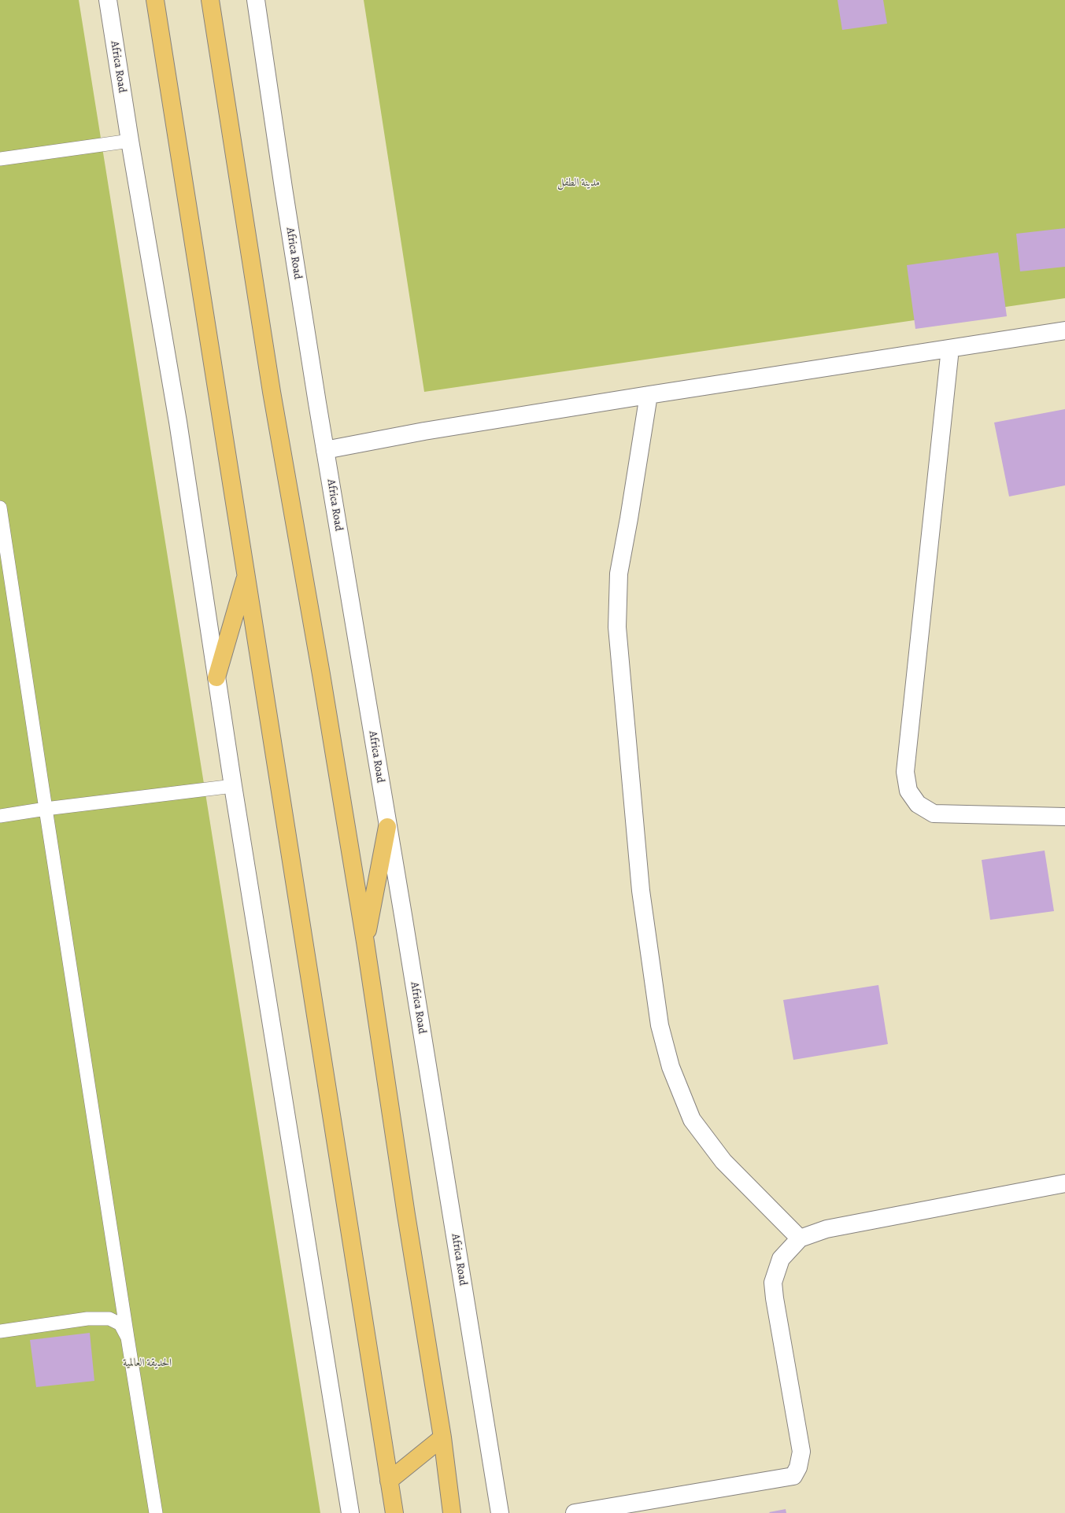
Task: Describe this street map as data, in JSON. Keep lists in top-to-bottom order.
{
  "streets": {
    "street": ["Africa Road"]
  },
  "parks": ["مدينة الطفل", "الحديقة العالمية"]
}
